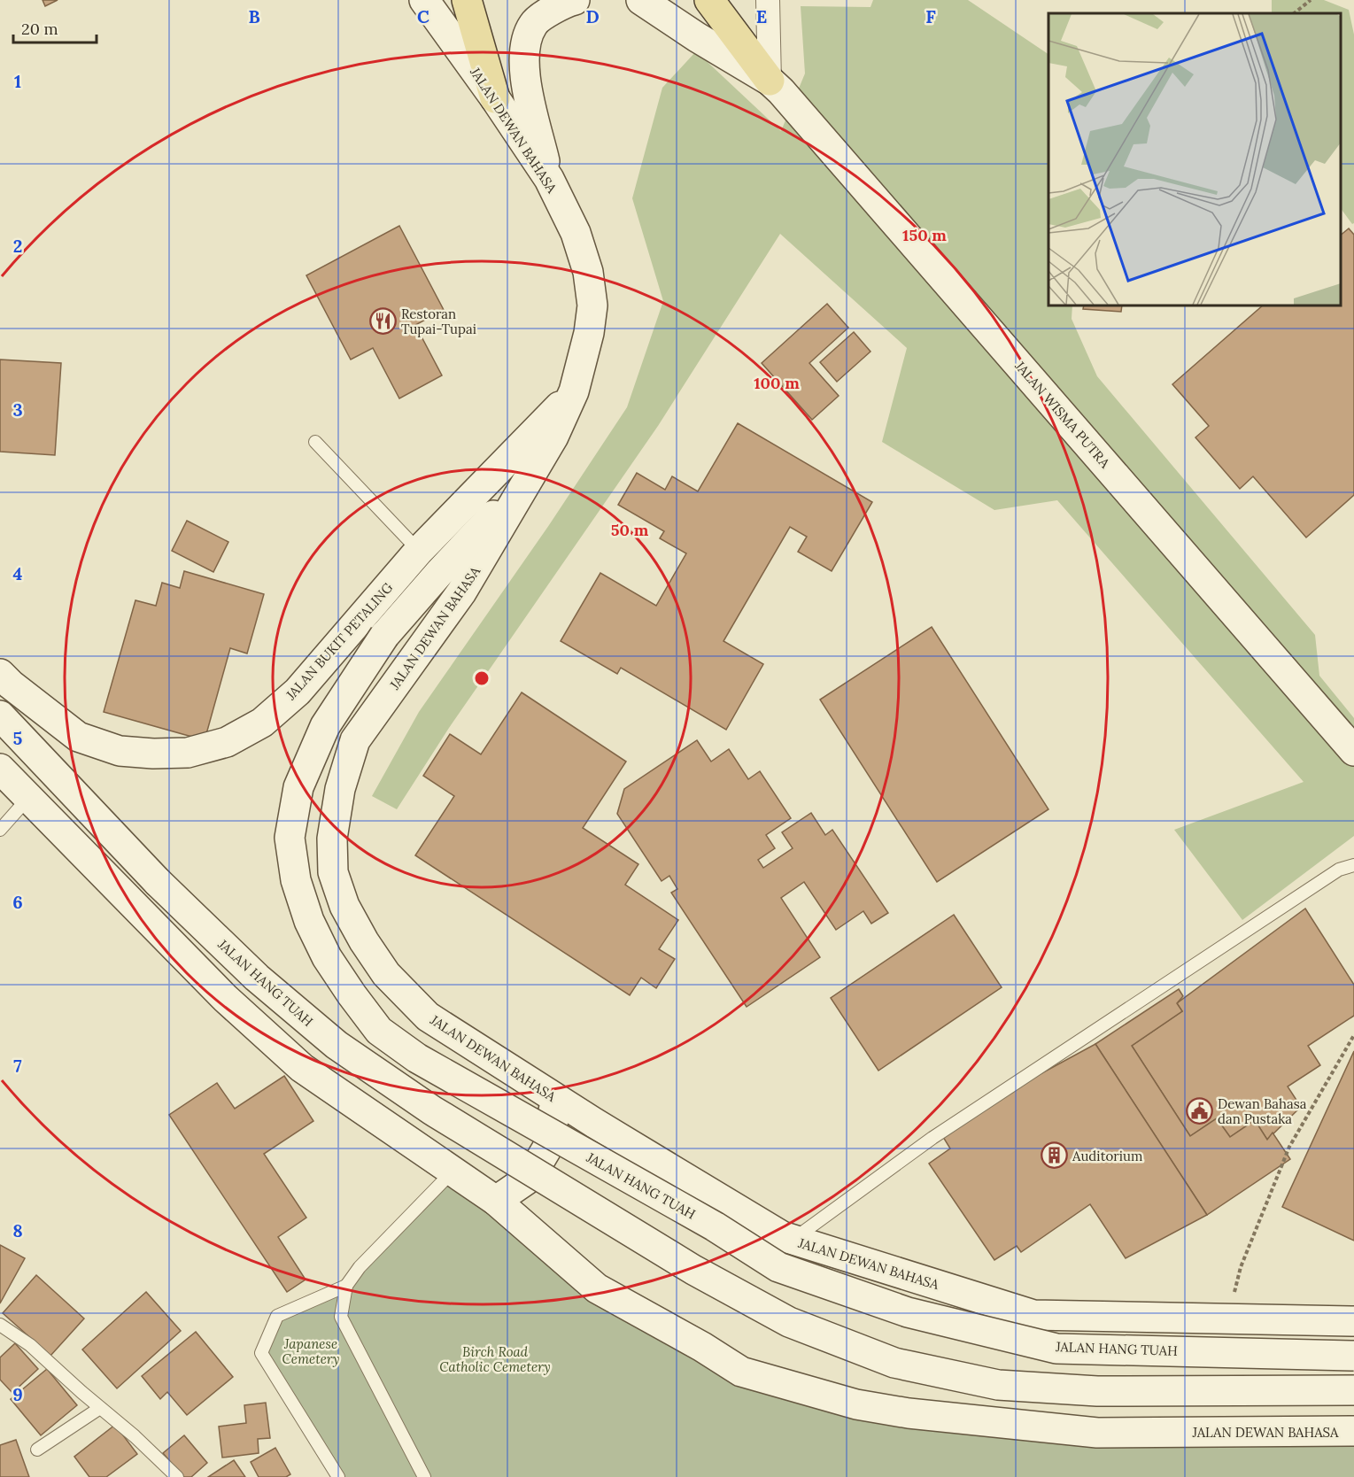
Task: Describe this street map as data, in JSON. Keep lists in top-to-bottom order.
{
  "streets": {
    "main road": [
      "JALAN DEWAN BAHASA",
      "JALAN WISMA PUTRA",
      "JALAN BUKIT PETALING",
      "JALAN HANG TUAH"
    ]
  },
  "crossings": [
    ["JALAN DEWAN BAHASA", "JALAN BUKIT PETALING"],
    ["JALAN DEWAN BAHASA", "JALAN HANG TUAH"]
  ],
  "parks": ["Japanese Cemetery", "Birch Road Catholic Cemetery"],
  "places": {
    "restaurant": ["Restoran Tupai-Tupai"],
    "public building": ["Dewan Bahasa dan Pustaka"],
    "building": ["Auditorium"]
  },
  "scale_bar": "20 m",
  "grid": {
    "columns": [
      "B",
      "C",
      "D",
      "E",
      "F"
    ],
    "rows": [
      "1",
      "2",
      "3",
      "4",
      "5",
      "6",
      "7",
      "8",
      "9"
    ]
  },
  "rings": ["150 m", "100 m", "50 m"]
}
